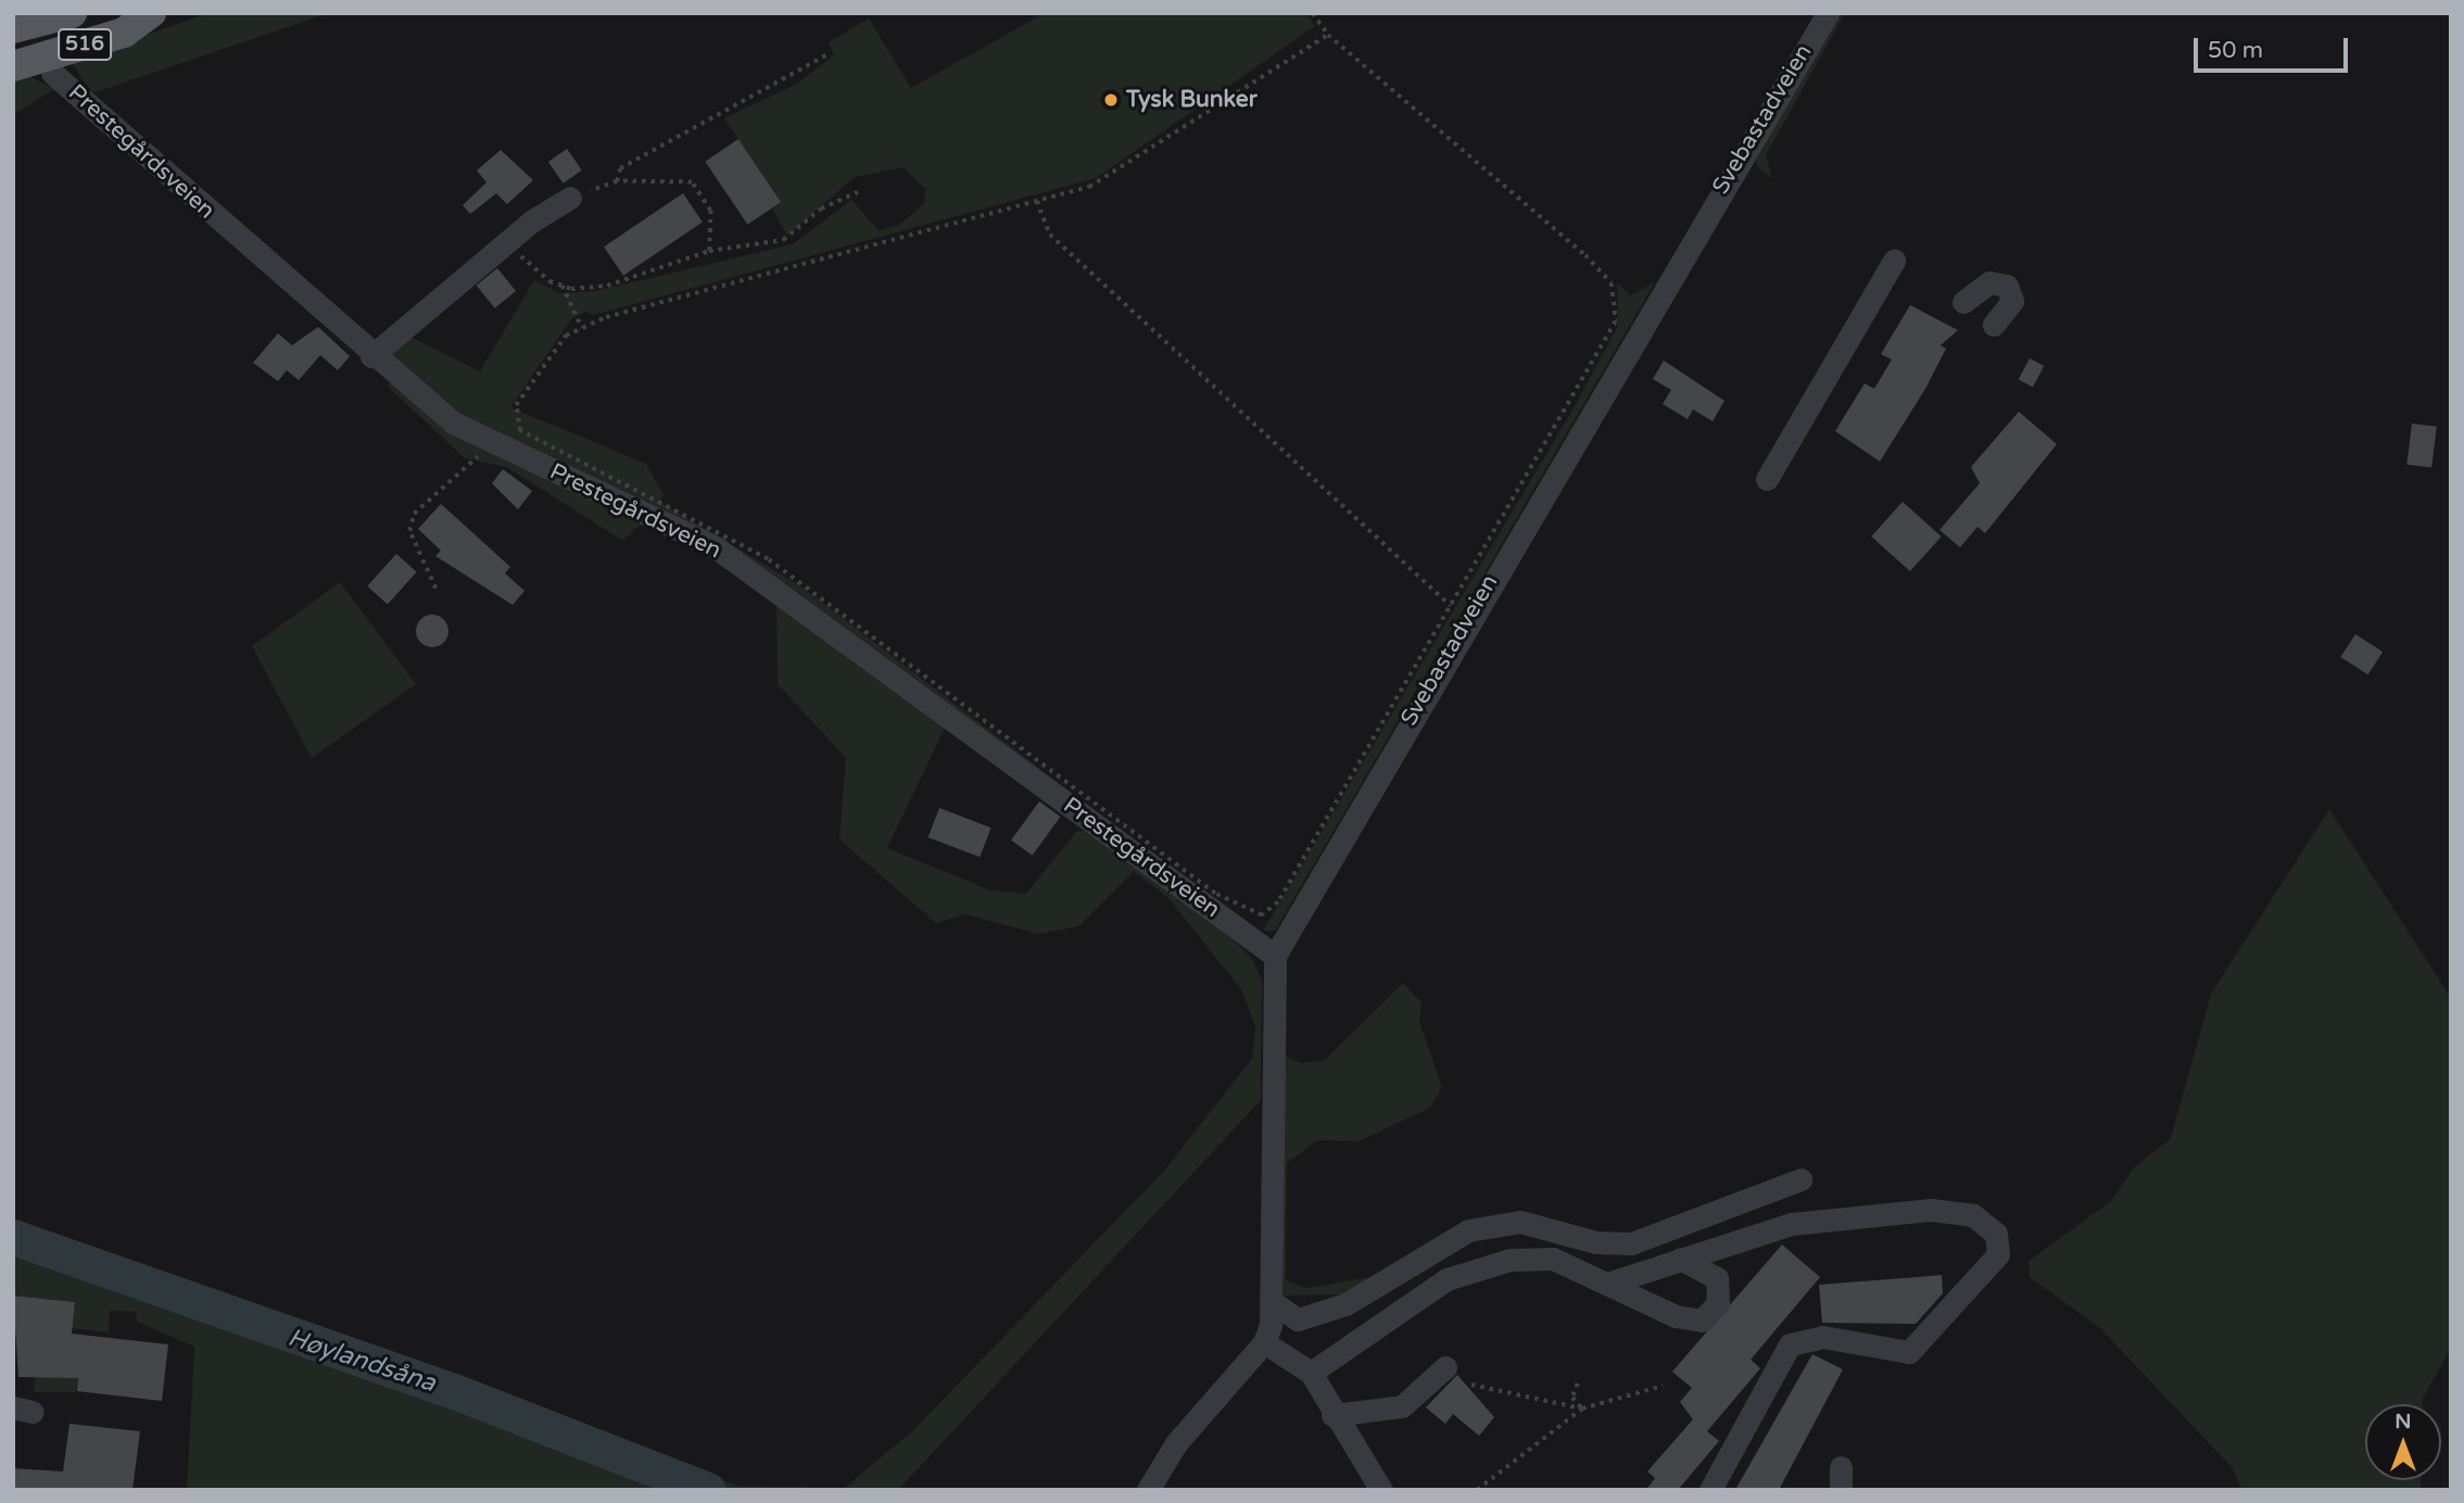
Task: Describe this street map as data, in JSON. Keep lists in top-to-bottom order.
{
  "streets": {
    "main road": ["516"],
    "street": ["Svebastadveien", "Prestegårdsveien"]
  },
  "crossings": [
    ["Svebastadveien", "Prestegårdsveien"]
  ],
  "water": ["Høylandsåna"],
  "places": ["Tysk Bunker"],
  "scale_bar": "50 m",
  "north": "top"
}
